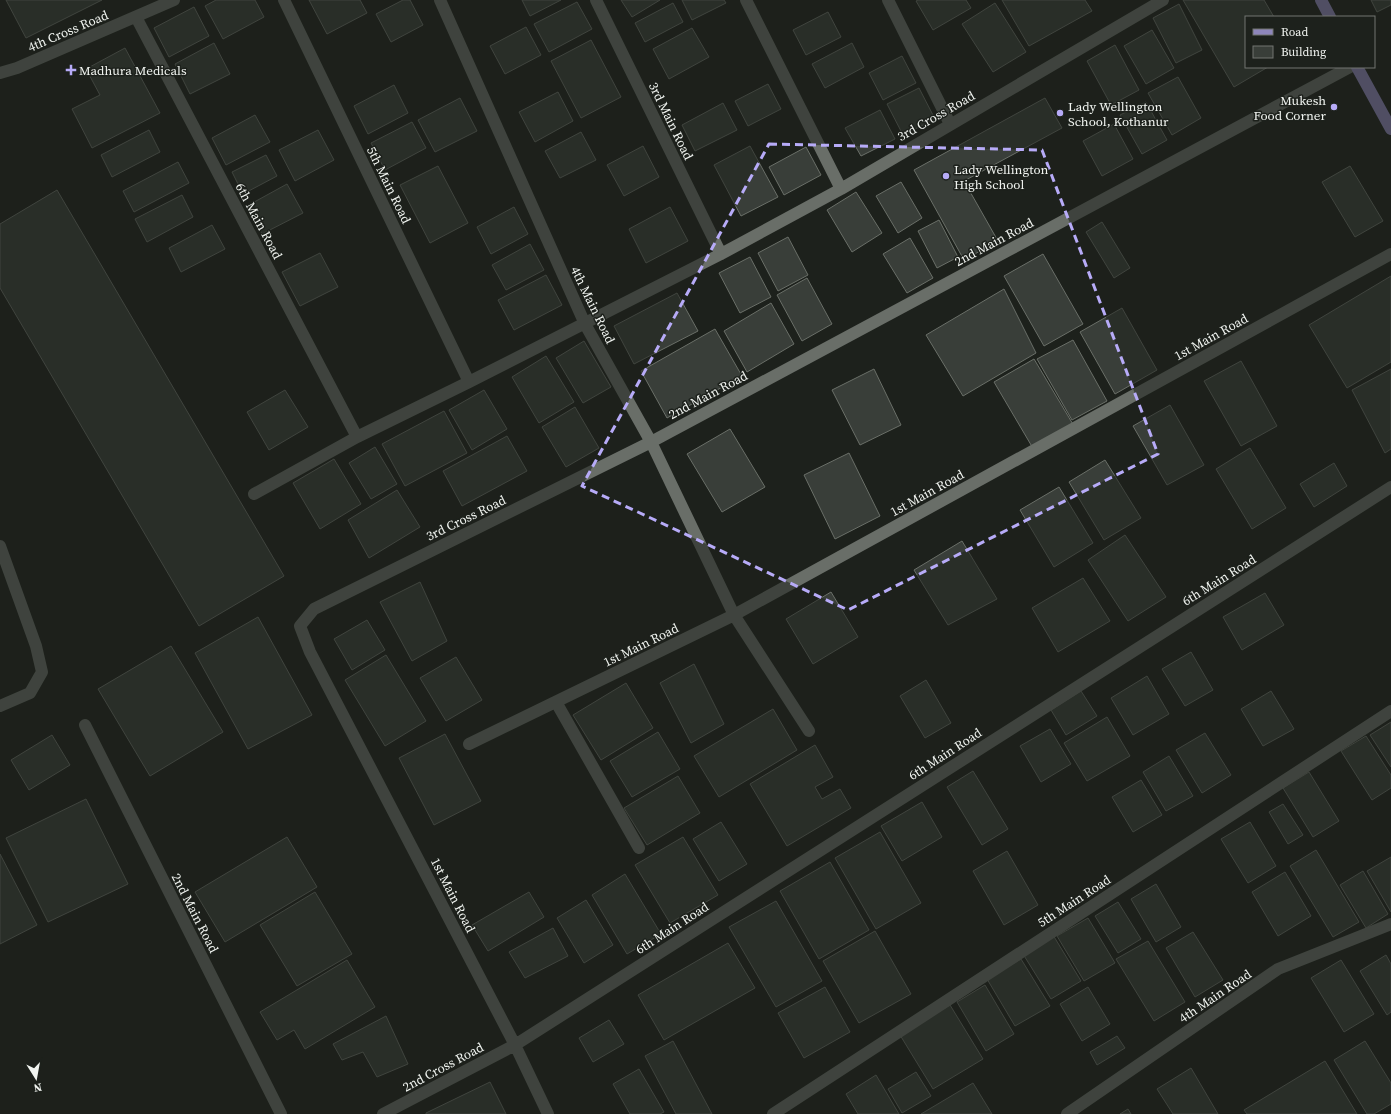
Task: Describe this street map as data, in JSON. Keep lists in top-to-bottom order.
{
  "streets": {
    "street": [
      "4th Cross Road",
      "3rd Cross Road",
      "3rd Main Road",
      "5th Main Road",
      "6th Main Road",
      "2nd Main Road",
      "4th Main Road",
      "1st Main Road",
      "2nd Cross Road"
    ]
  },
  "crossings": [
    ["4th Cross Road", "6th Main Road"],
    ["3rd Cross Road", "3rd Main Road"],
    ["3rd Cross Road", "5th Main Road"],
    ["3rd Cross Road", "6th Main Road"],
    ["3rd Cross Road", "2nd Main Road"],
    ["3rd Cross Road", "4th Main Road"],
    ["3rd Cross Road", "1st Main Road"],
    ["6th Main Road", "1st Main Road"],
    ["6th Main Road", "2nd Cross Road"],
    ["2nd Main Road", "4th Main Road"],
    ["4th Main Road", "1st Main Road"],
    ["1st Main Road", "2nd Cross Road"]
  ],
  "places": {
    "health": ["Madhura Medicals"],
    "other": ["Mukesh Food Corner", "Lady Wellington School, Kothanur", "Lady Wellington High School"]
  },
  "legend": ["Road", "Building"],
  "north": "bottom"
}
